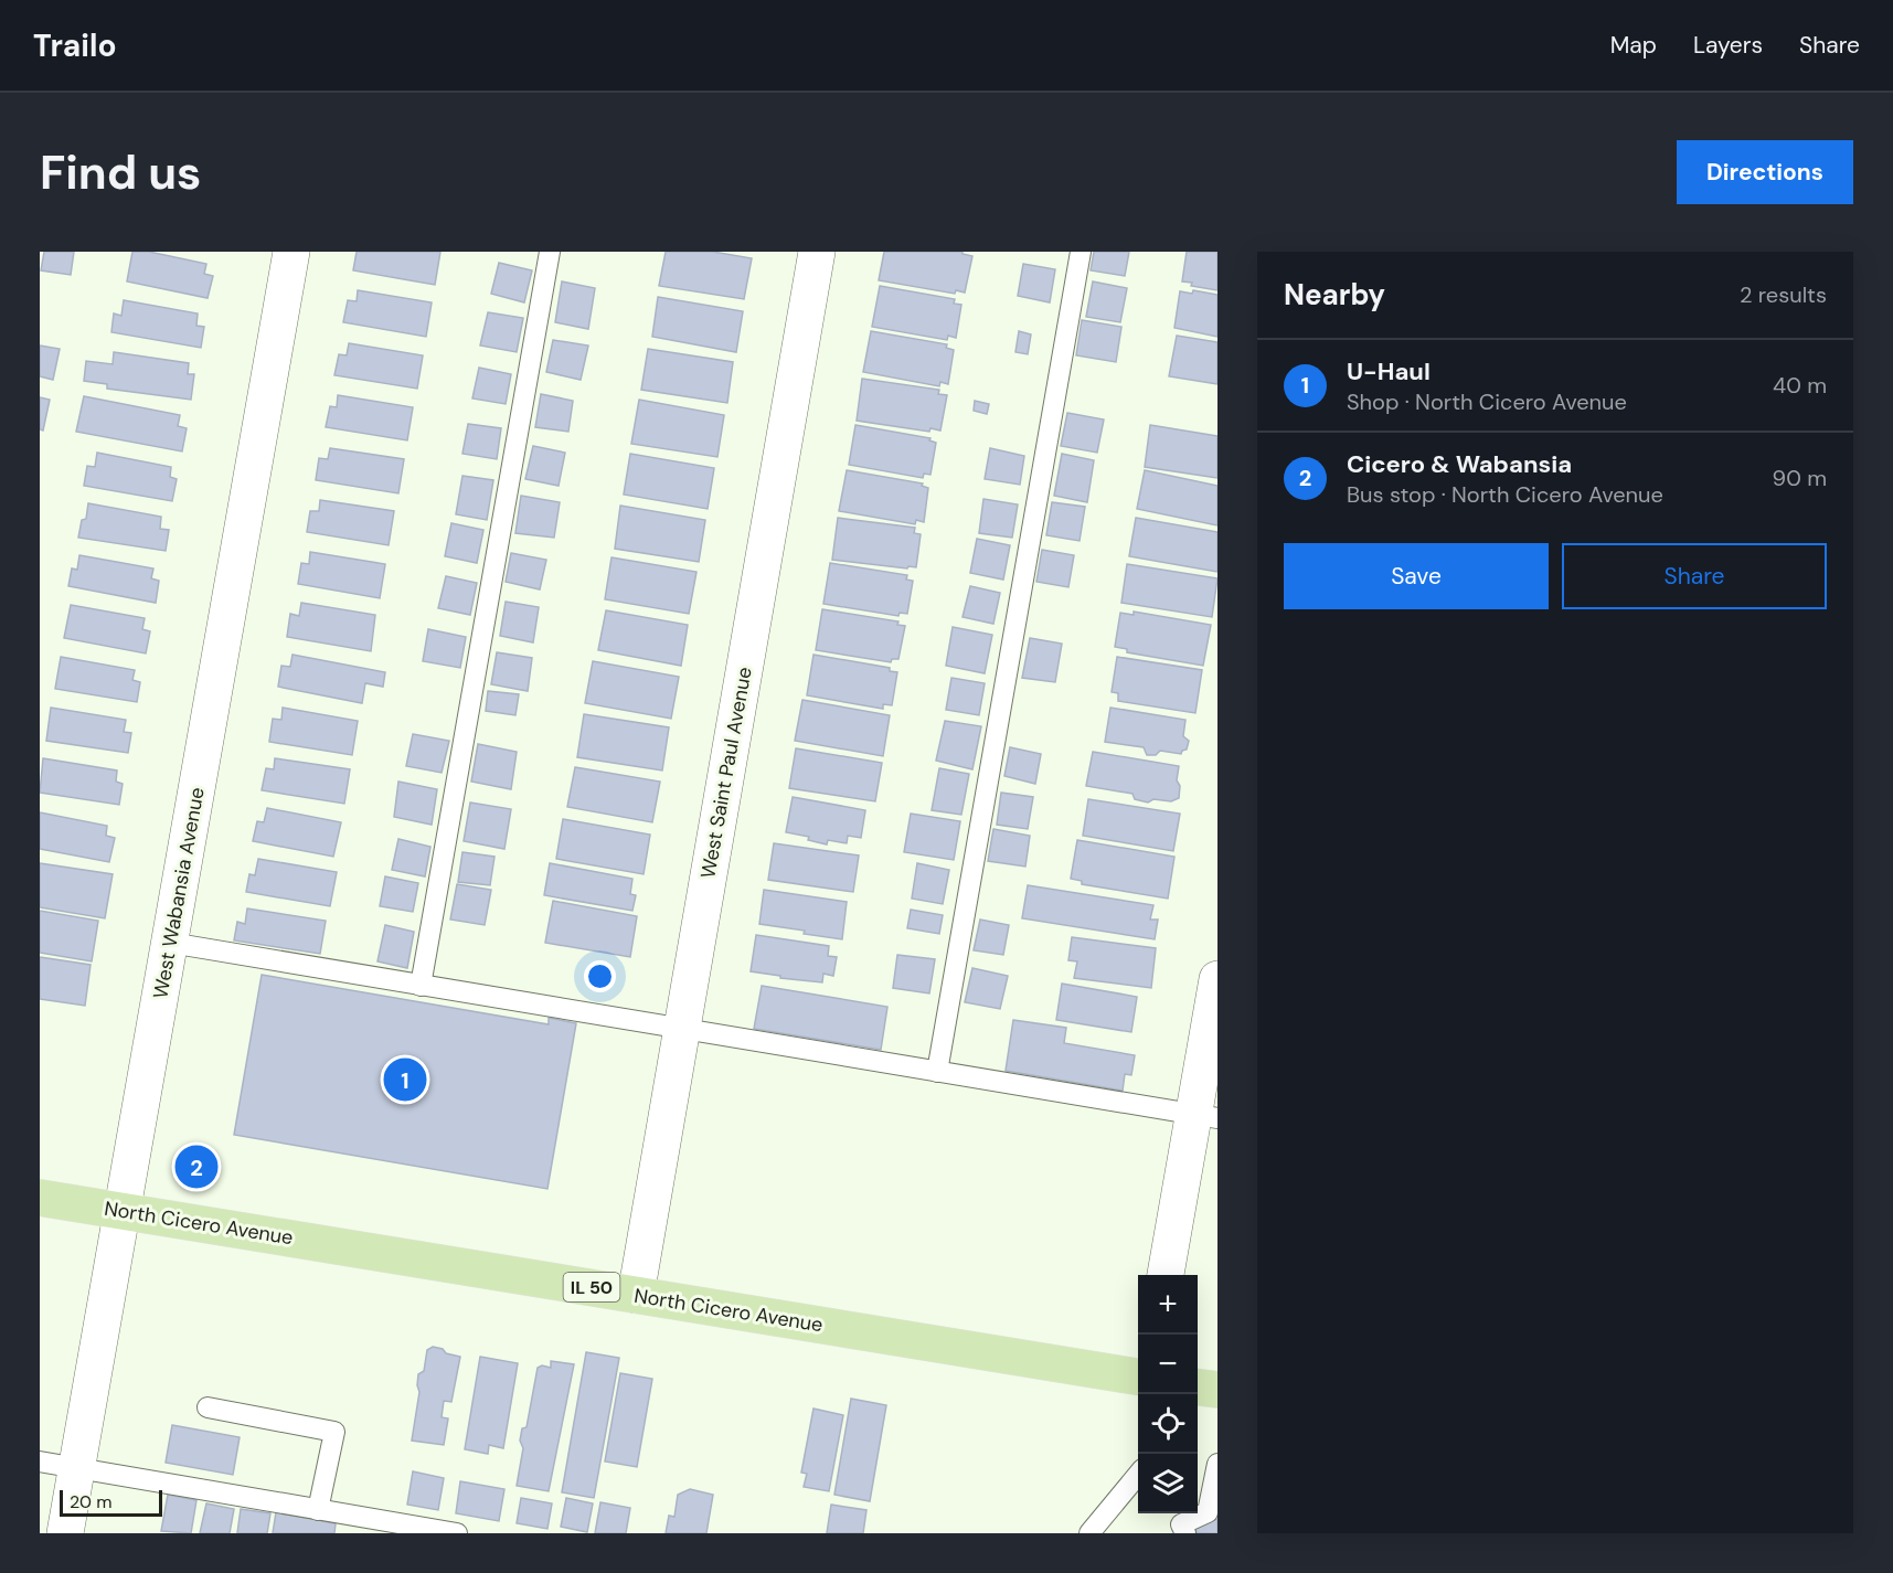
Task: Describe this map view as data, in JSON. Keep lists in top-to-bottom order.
{
  "streets": {
    "main road": ["North Cicero Avenue", "IL 50"],
    "street": ["West Saint Paul Avenue", "West Wabansia Avenue"]
  },
  "crossings": [
    ["West Saint Paul Avenue", "North Cicero Avenue"],
    ["West Wabansia Avenue", "North Cicero Avenue"]
  ],
  "scale_bar": "20 m",
  "page": {
    "header": "Trailo",
    "nav": ["Map", "Layers", "Share"],
    "buttons": [
      "Directions",
      ["Save", "Share"]
    ],
    "title": "Find us",
    "heading": ["Nearby", "2 results"],
    "list": [
      {
        "mark": "1",
        "name": "U-Haul",
        "note": "Shop · North Cicero Avenue",
        "value": "40 m"
      },
      {
        "mark": "2",
        "name": "Cicero & Wabansia",
        "note": "Bus stop · North Cicero Avenue",
        "value": "90 m"
      }
    ],
    "pins": ["1", "2"],
    "map_buttons": ["+", "−"],
    "scale": "20 m"
  }
}
